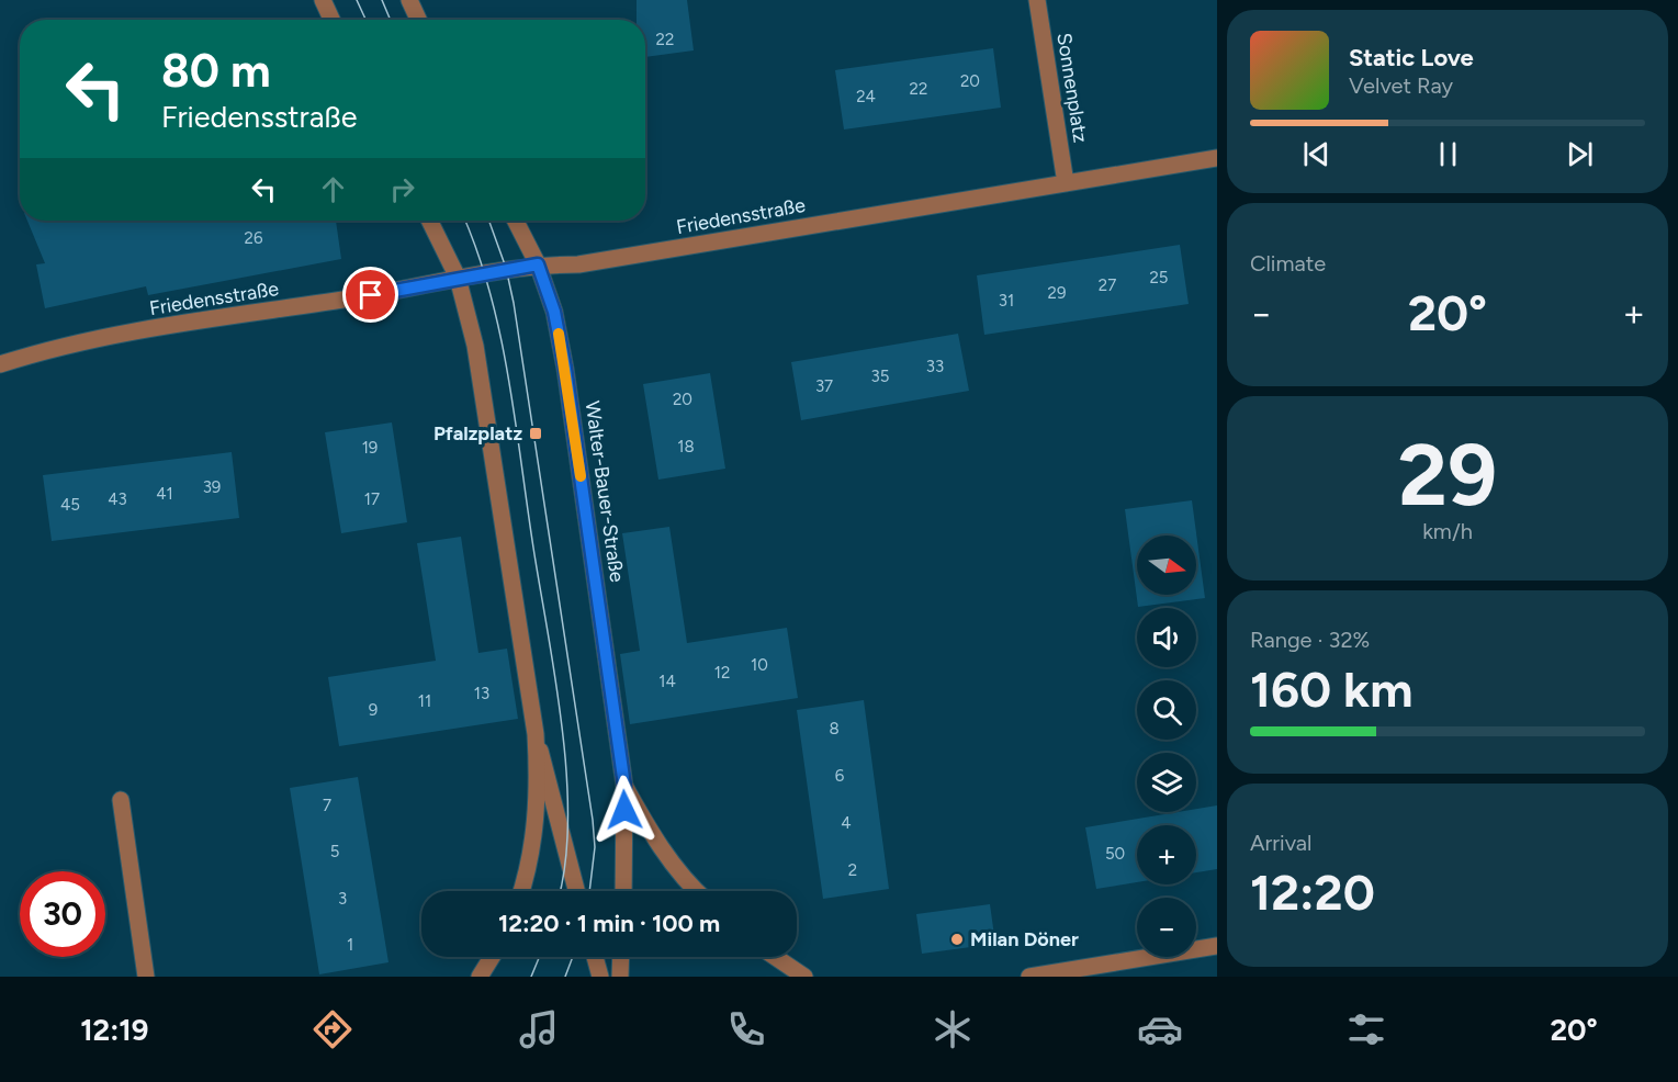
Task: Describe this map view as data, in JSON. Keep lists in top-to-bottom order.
{
  "streets": {
    "street": ["Sonnenplatz", "Friedensstraße", "Walter-Bauer-Straße"]
  },
  "crossings": [
    ["Sonnenplatz", "Friedensstraße"],
    ["Friedensstraße", "Walter-Bauer-Straße"]
  ],
  "places": {
    "transit": ["Pfalzplatz"],
    "other": ["Milan Döner"]
  },
  "house_numbers": [
    "22",
    "20",
    "22",
    "24",
    "26",
    "25",
    "27",
    "29",
    "31",
    "33",
    "35",
    "37",
    "20",
    "18",
    "19",
    "39",
    "41",
    "43",
    "17",
    "45",
    "10",
    "12",
    "14",
    "13",
    "11",
    "9",
    "8",
    "6",
    "7",
    "4",
    "5",
    "50",
    "2",
    "3",
    "1"
  ],
  "north": "right",
  "page": {
    "turn": ["80 m", "Friedensstraße"],
    "song": ["Static Love", "Velvet Ray"],
    "tile": [
      "Climate",
      ["29", "km/h"],
      ["Range · 32%", "160 km"],
      ["Arrival", "12:20"]
    ],
    "heat": ["−", "20°", "+"],
    "map_buttons": ["+", "−"],
    "limit": "30",
    "trip": "12:20 · 1 min · 100 m",
    "tabs": ["12:19", "20°"]
  }
}
